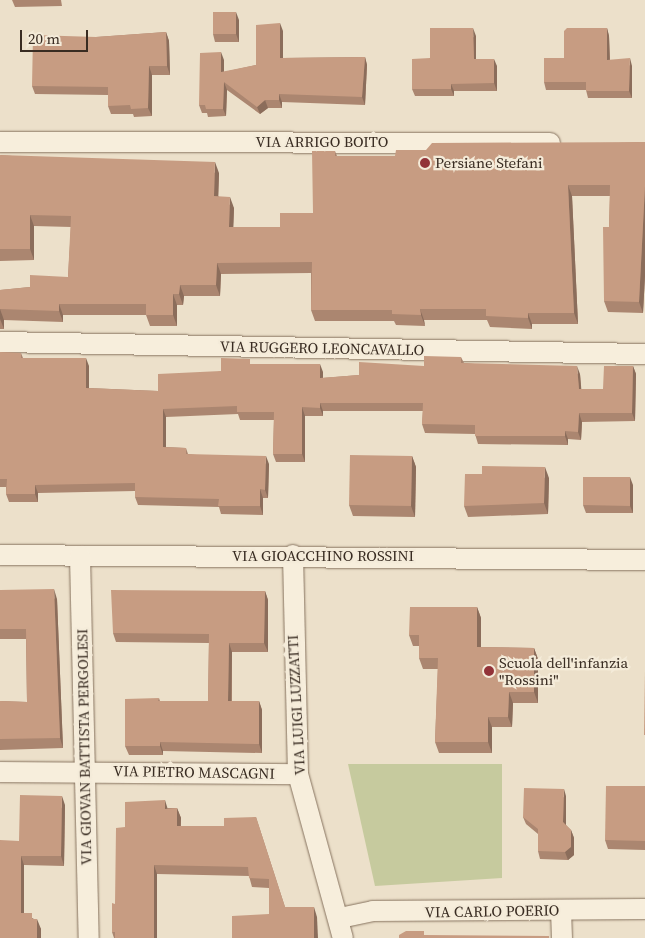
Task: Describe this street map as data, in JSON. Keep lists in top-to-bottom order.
{
  "streets": {
    "street": [
      "VIA ARRIGO BOITO",
      "VIA RUGGERO LEONCAVALLO",
      "VIA GIOACCHINO ROSSINI",
      "VIA LUIGI LUZZATTI",
      "VIA GIOVAN BATTISTA PERGOLESI",
      "VIA PIETRO MASCAGNI",
      "VIA CARLO POERIO"
    ]
  },
  "crossings": [
    ["VIA GIOACCHINO ROSSINI", "VIA LUIGI LUZZATTI"],
    ["VIA GIOACCHINO ROSSINI", "VIA GIOVAN BATTISTA PERGOLESI"],
    ["VIA LUIGI LUZZATTI", "VIA PIETRO MASCAGNI"],
    ["VIA LUIGI LUZZATTI", "VIA CARLO POERIO"],
    ["VIA GIOVAN BATTISTA PERGOLESI", "VIA PIETRO MASCAGNI"]
  ],
  "places": ["Persiane Stefani", "Scuola dell'infanzia \"Rossini\""],
  "scale_bar": "20 m"
}
